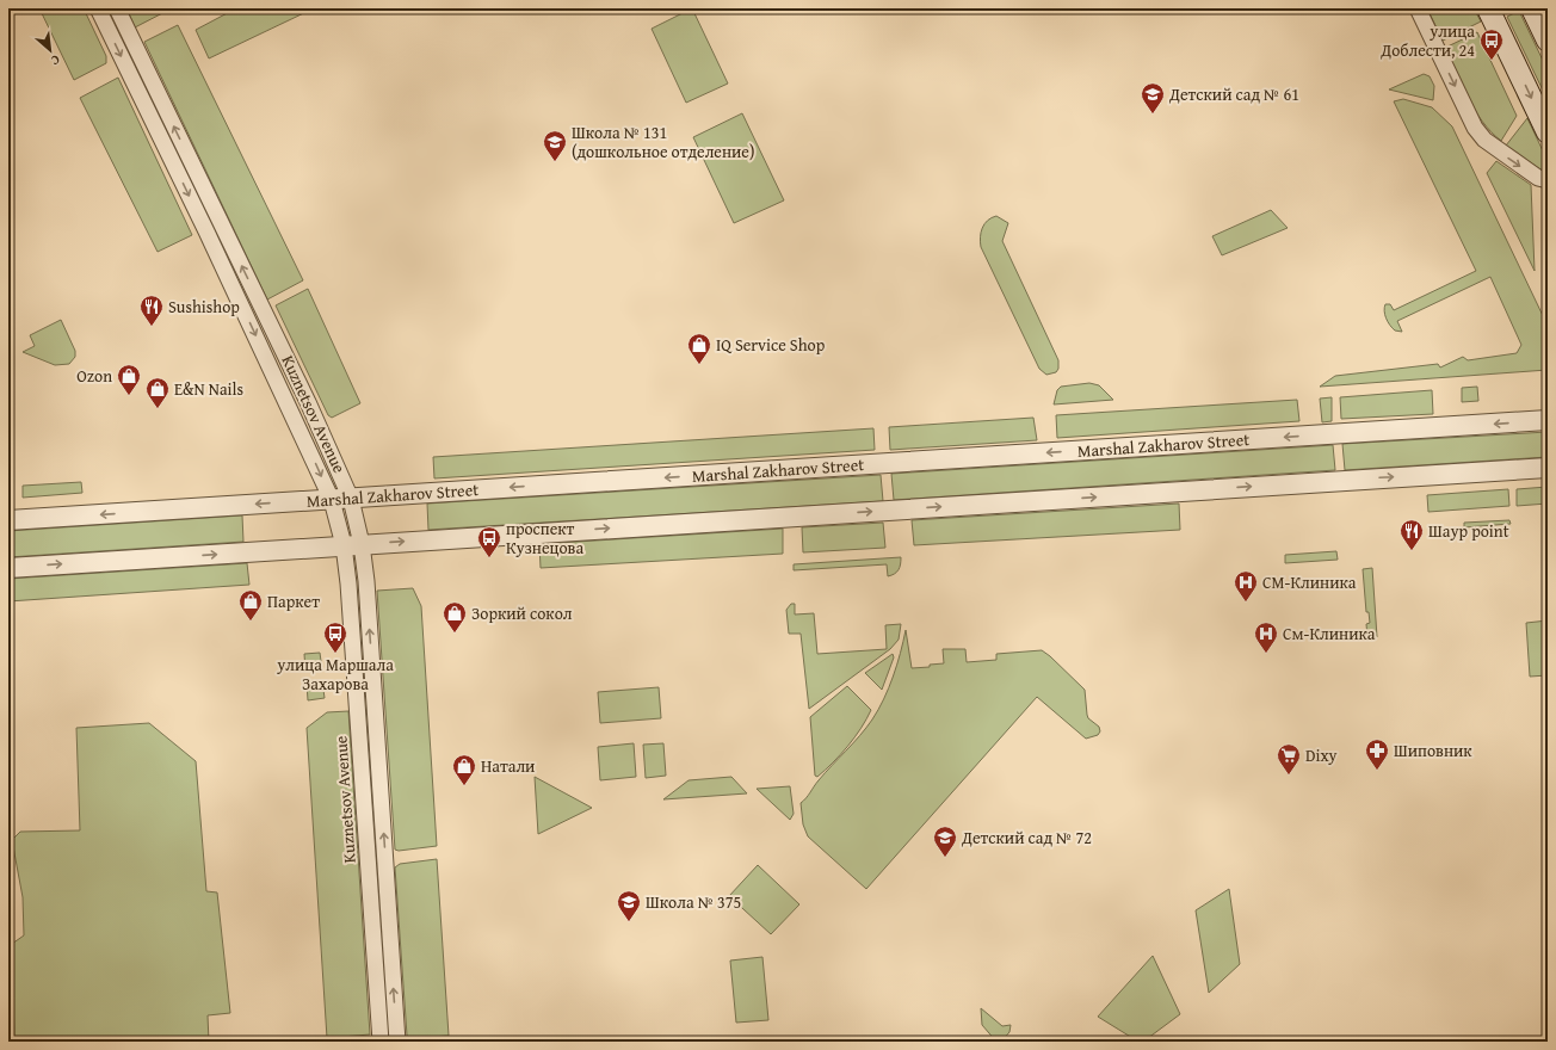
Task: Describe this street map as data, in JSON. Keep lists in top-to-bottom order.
{
  "streets": {
    "street": ["Kuznetsov Avenue", "Marshal Zakharov Street"]
  },
  "crossings": [
    ["Kuznetsov Avenue", "Marshal Zakharov Street"]
  ],
  "places": {
    "bus stop": ["улица Доблести, 24", "проспект Кузнецова", "улица Маршала Захарова"],
    "school or university": [
      "Детский сад № 61",
      "Школа № 131 (дошкольное отделение)",
      "Детский сад № 72",
      "Школа № 375"
    ],
    "restaurant": ["Sushishop", "Шаур point"],
    "shop": [
      "IQ Service Shop",
      "Ozon",
      "E&N Nails",
      "Паркет",
      "Зоркий сокол",
      "Натали"
    ],
    "hospital": ["СМ-Клиника", "См-Клиника"],
    "pharmacy": ["Шиповник"],
    "supermarket": ["Dixy"]
  },
  "north": "bottom right"
}
